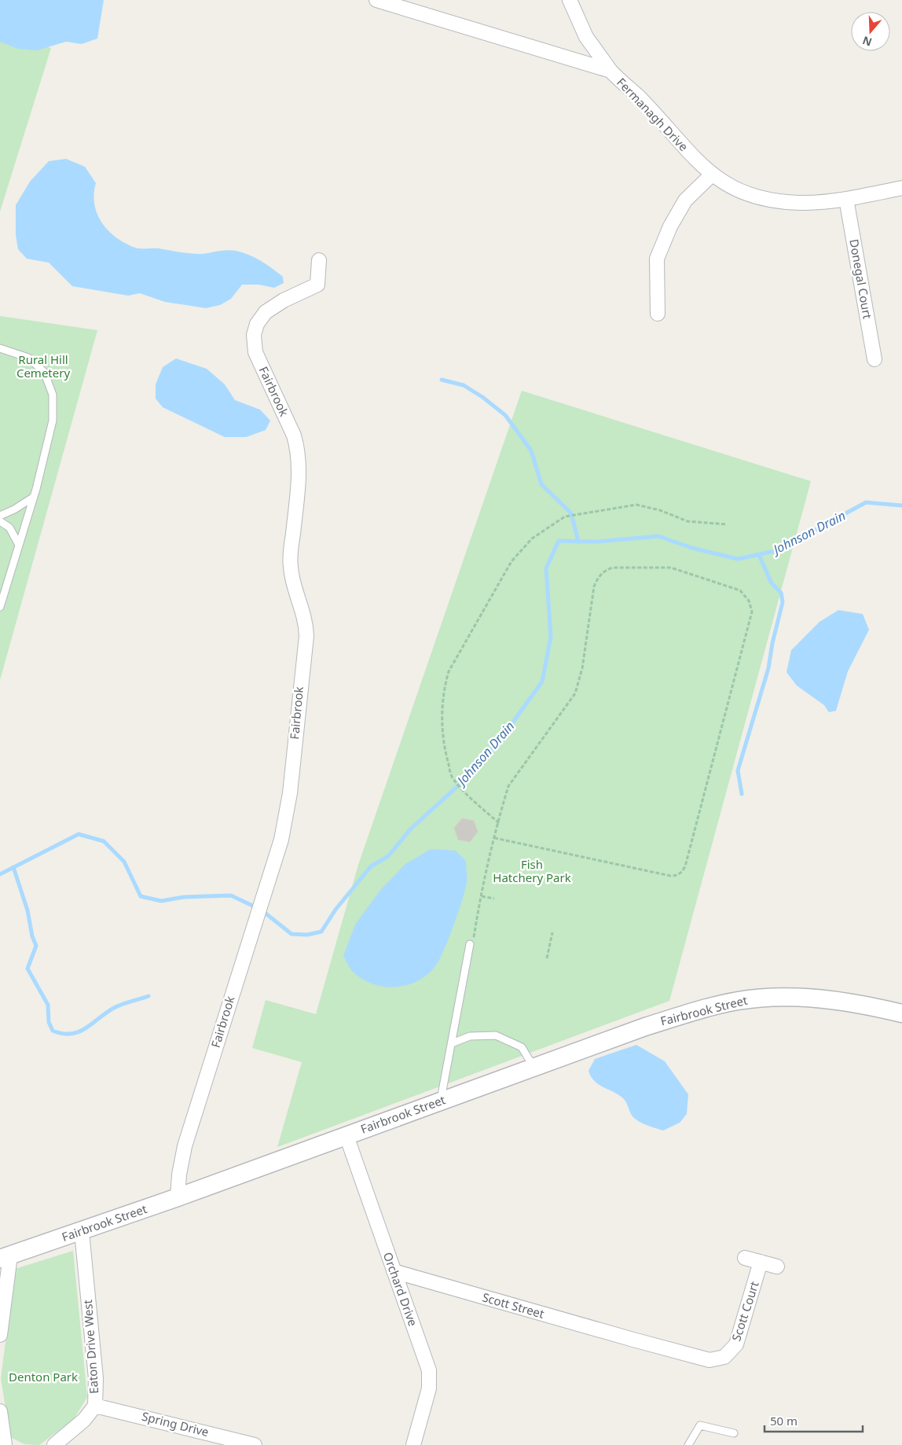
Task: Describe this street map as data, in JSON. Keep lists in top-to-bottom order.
{
  "streets": {
    "street": [
      "Fermanagh Drive",
      "Donegal Court",
      "Fairbrook",
      "Fairbrook Street",
      "Orchard Drive",
      "Scott Street",
      "Scott Court",
      "Eaton Drive West",
      "Spring Drive"
    ]
  },
  "crossings": [
    ["Fermanagh Drive", "Donegal Court"],
    ["Fairbrook", "Fairbrook Street"],
    ["Fairbrook Street", "Orchard Drive"],
    ["Fairbrook Street", "Eaton Drive West"],
    ["Orchard Drive", "Scott Street"],
    ["Scott Street", "Scott Court"],
    ["Eaton Drive West", "Spring Drive"]
  ],
  "water": ["Johnson Drain"],
  "parks": ["Rural Hill Cemetery", "Fish Hatchery Park", "Denton Park"],
  "scale_bar": "50 m",
  "north": "bottom"
}
